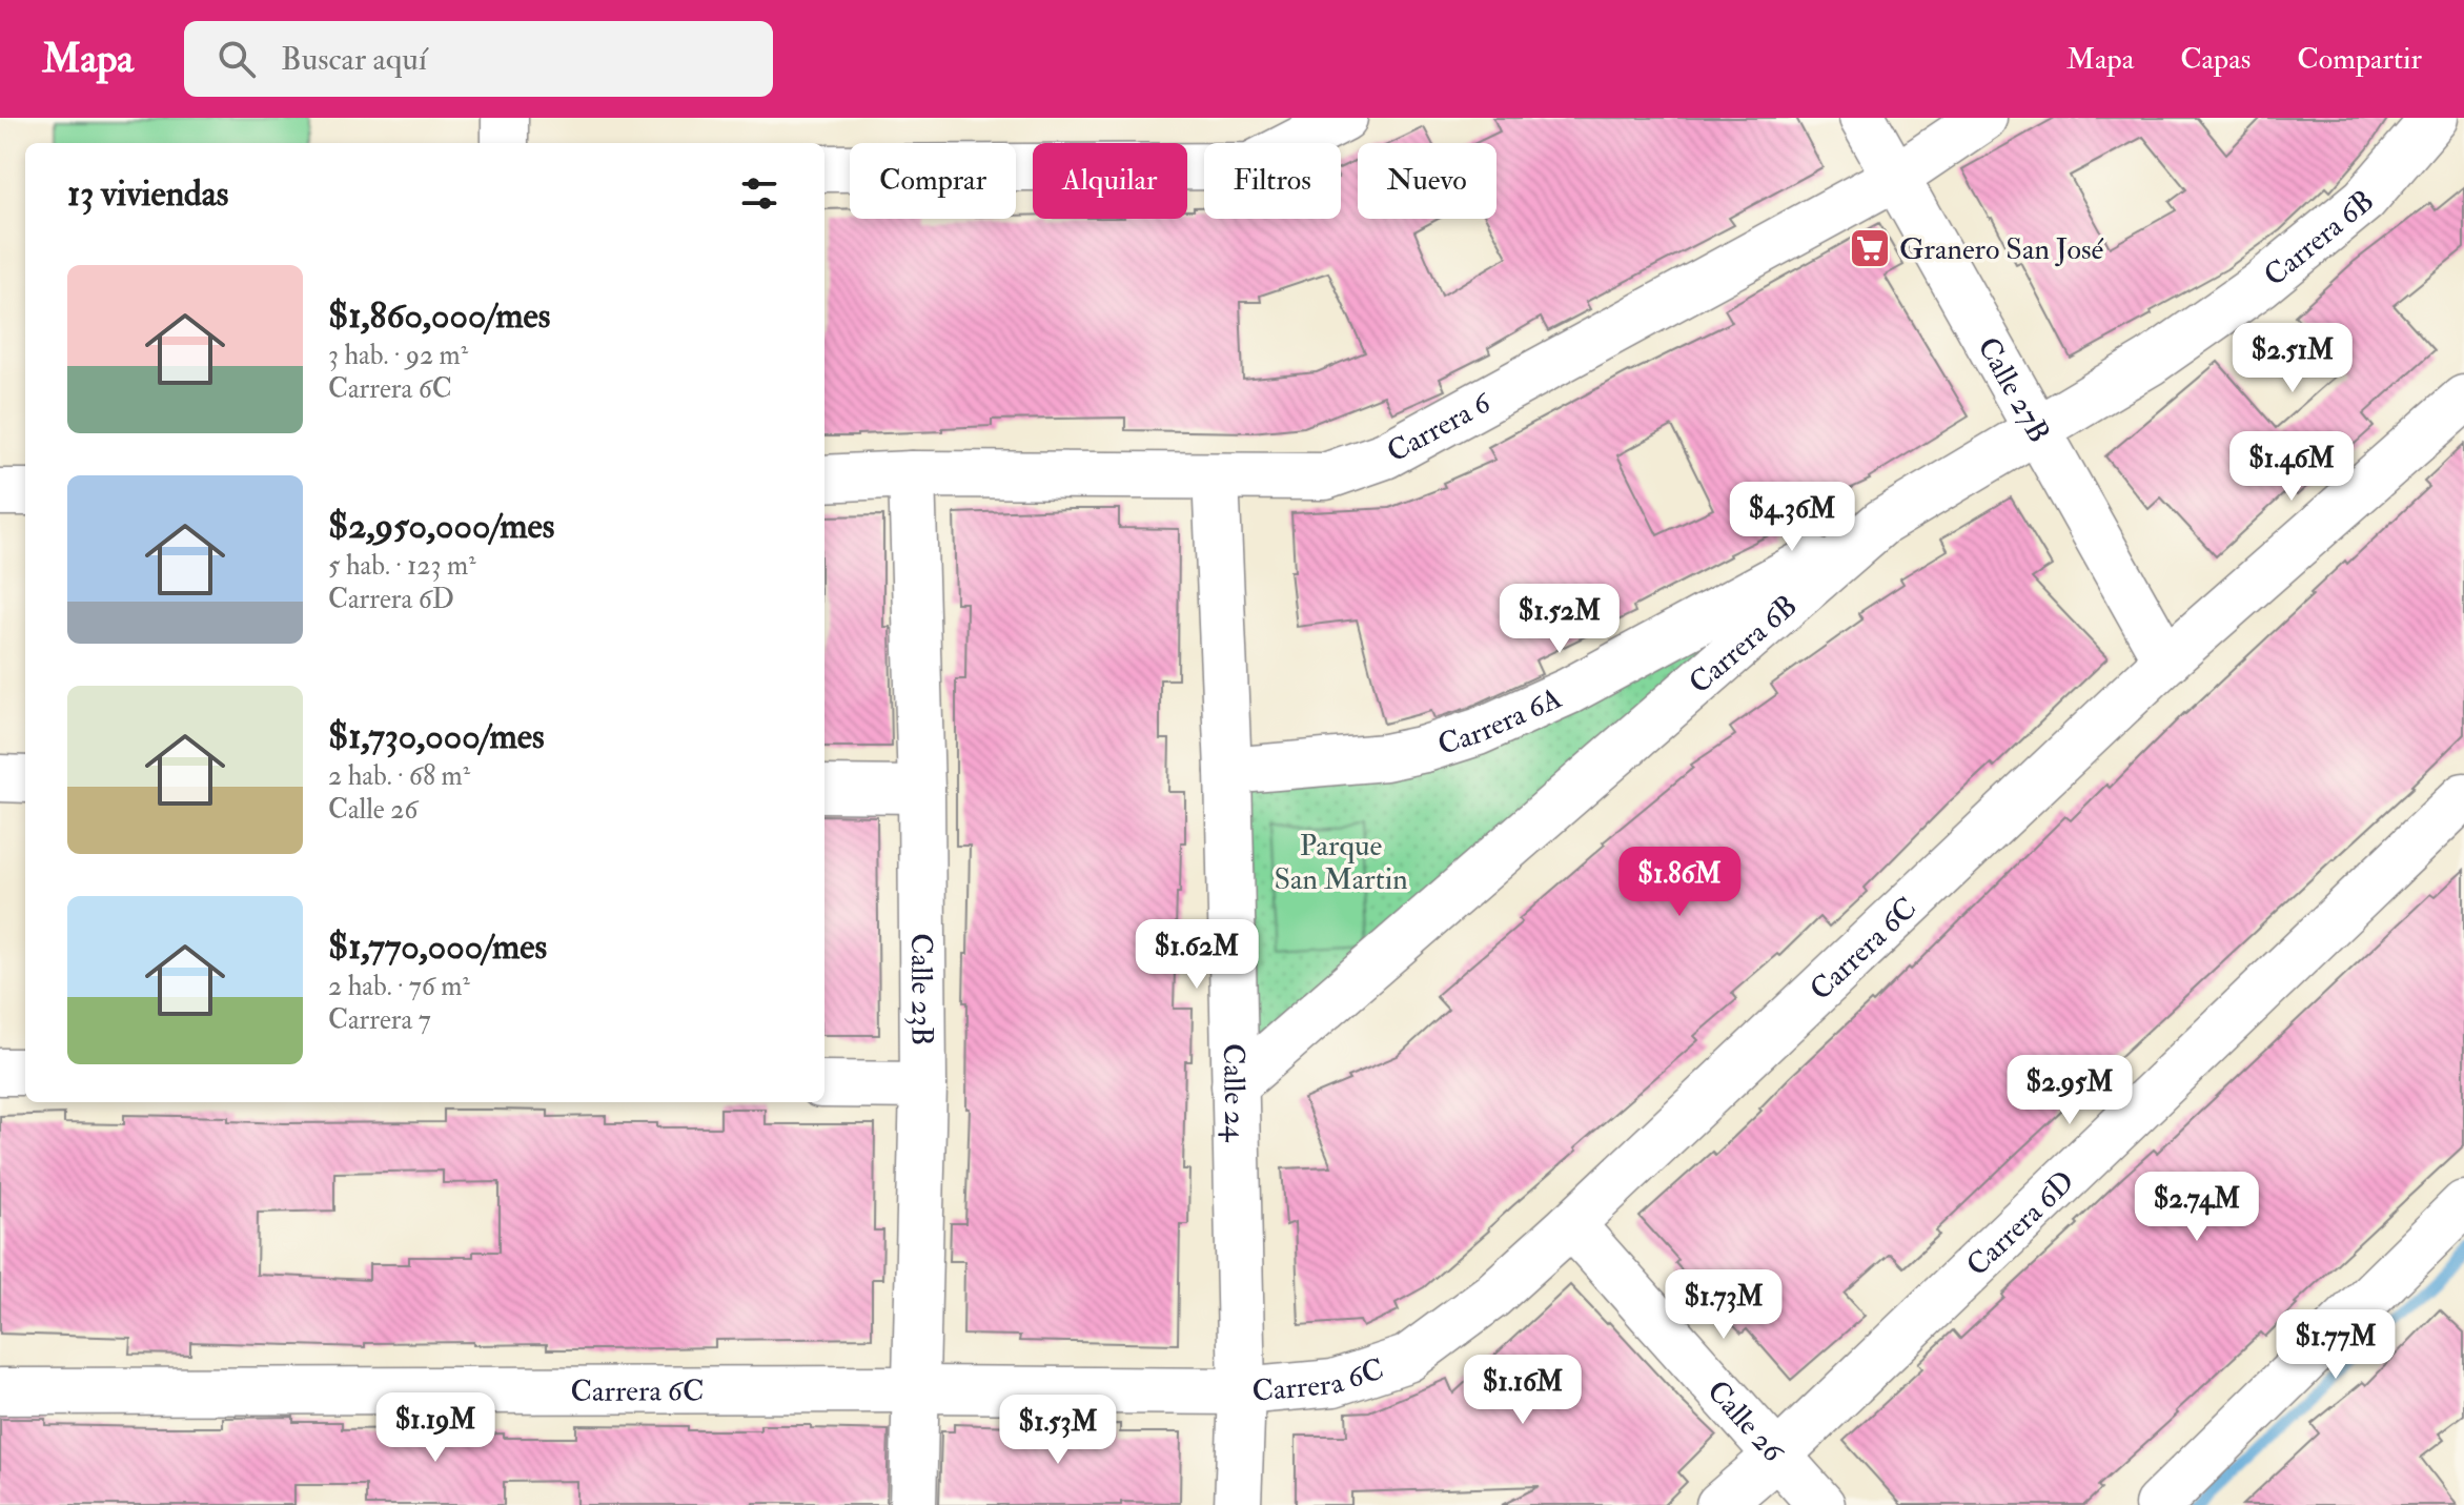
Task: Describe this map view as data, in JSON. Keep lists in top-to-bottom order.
{
  "streets": {
    "street": [
      "Carrera 6B",
      "Calle 27B",
      "Carrera 6",
      "Carrera 6A",
      "Carrera 6C",
      "Calle 23B",
      "Calle 24",
      "Carrera 6D",
      "Calle 26"
    ]
  },
  "crossings": [
    ["Carrera 6B", "Calle 27B"],
    ["Carrera 6B", "Carrera 6A"],
    ["Carrera 6B", "Calle 24"],
    ["Calle 27B", "Carrera 6"],
    ["Calle 27B", "Carrera 6C"],
    ["Carrera 6", "Calle 23B"],
    ["Carrera 6", "Calle 24"],
    ["Carrera 6A", "Calle 24"],
    ["Carrera 6C", "Calle 23B"],
    ["Carrera 6C", "Calle 24"],
    ["Carrera 6C", "Calle 26"],
    ["Carrera 6D", "Calle 26"]
  ],
  "parks": ["Parque San Martin"],
  "places": {
    "supermarket": ["Granero San José"]
  },
  "page": {
    "header": "Mapa",
    "search": "Buscar aquí",
    "nav": ["Mapa", "Capas", "Compartir"],
    "chip": [
      "Comprar",
      "Alquilar",
      "Filtros",
      "Nuevo"
    ],
    "heading": "13 viviendas",
    "list": [
      {
        "name": "$1,860,000/mes",
        "note": "3 hab. · 92 m² · Carrera 6C"
      },
      {
        "name": "$2,950,000/mes",
        "note": "5 hab. · 123 m² · Carrera 6D"
      },
      {
        "name": "$1,730,000/mes",
        "note": "2 hab. · 68 m² · Calle 26"
      },
      {
        "name": "$1,770,000/mes",
        "note": "2 hab. · 76 m² · Carrera 7"
      }
    ],
    "price": [
      "$2.51M",
      "$1.46M",
      "$4.36M",
      "$1.52M",
      "$1.86M",
      "$1.62M",
      "$2.95M",
      "$2.74M",
      "$1.73M",
      "$1.77M",
      "$1.16M",
      "$1.19M",
      "$1.53M"
    ]
  }
}
